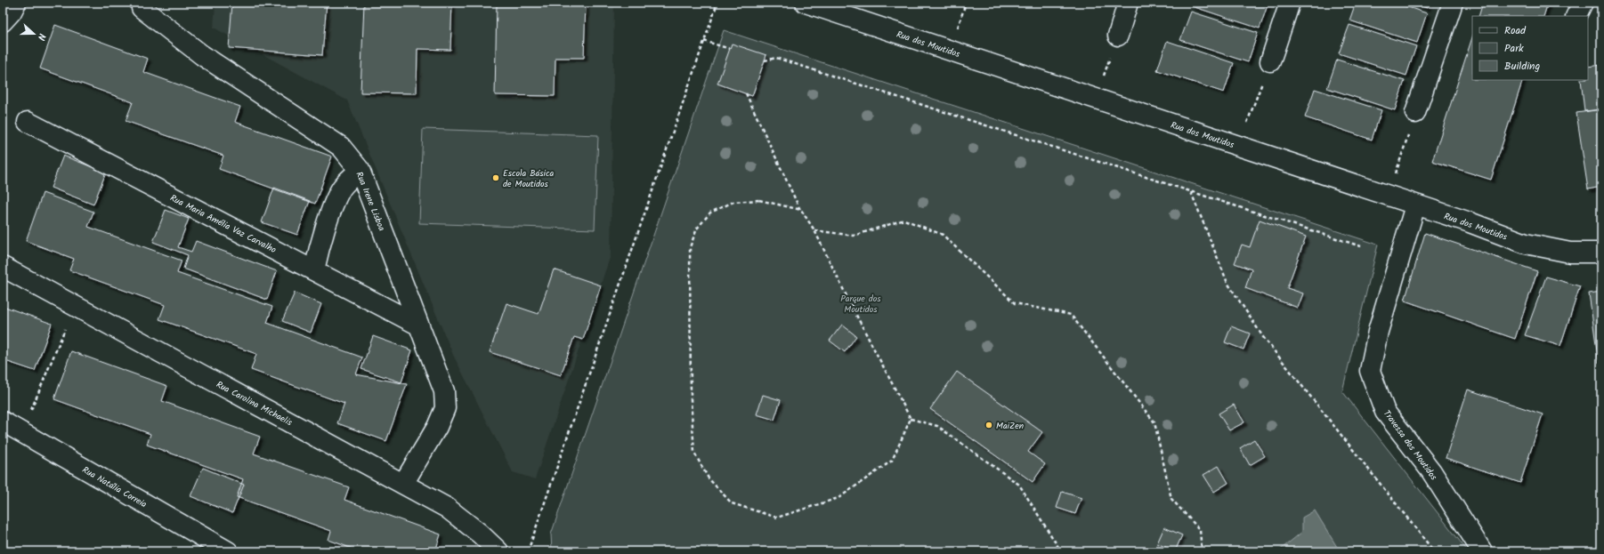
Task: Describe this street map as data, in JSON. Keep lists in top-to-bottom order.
{
  "streets": {
    "street": [
      "Rua dos Moutidos",
      "Rua Irene Lisboa",
      "Rua Maria Amélia Vaz Carvalho",
      "Rua Carolina Michaelis",
      "Travessa dos Moutidos",
      "Rua Natália Correia"
    ]
  },
  "crossings": [
    ["Rua dos Moutidos", "Travessa dos Moutidos"],
    ["Rua Irene Lisboa", "Rua Maria Amélia Vaz Carvalho"],
    ["Rua Irene Lisboa", "Rua Carolina Michaelis"]
  ],
  "parks": ["Parque dos Moutidos"],
  "places": ["Escola Básica de Moutidos", "MaiZen"],
  "legend": ["Road", "Park", "Building"],
  "north": "right"
}
